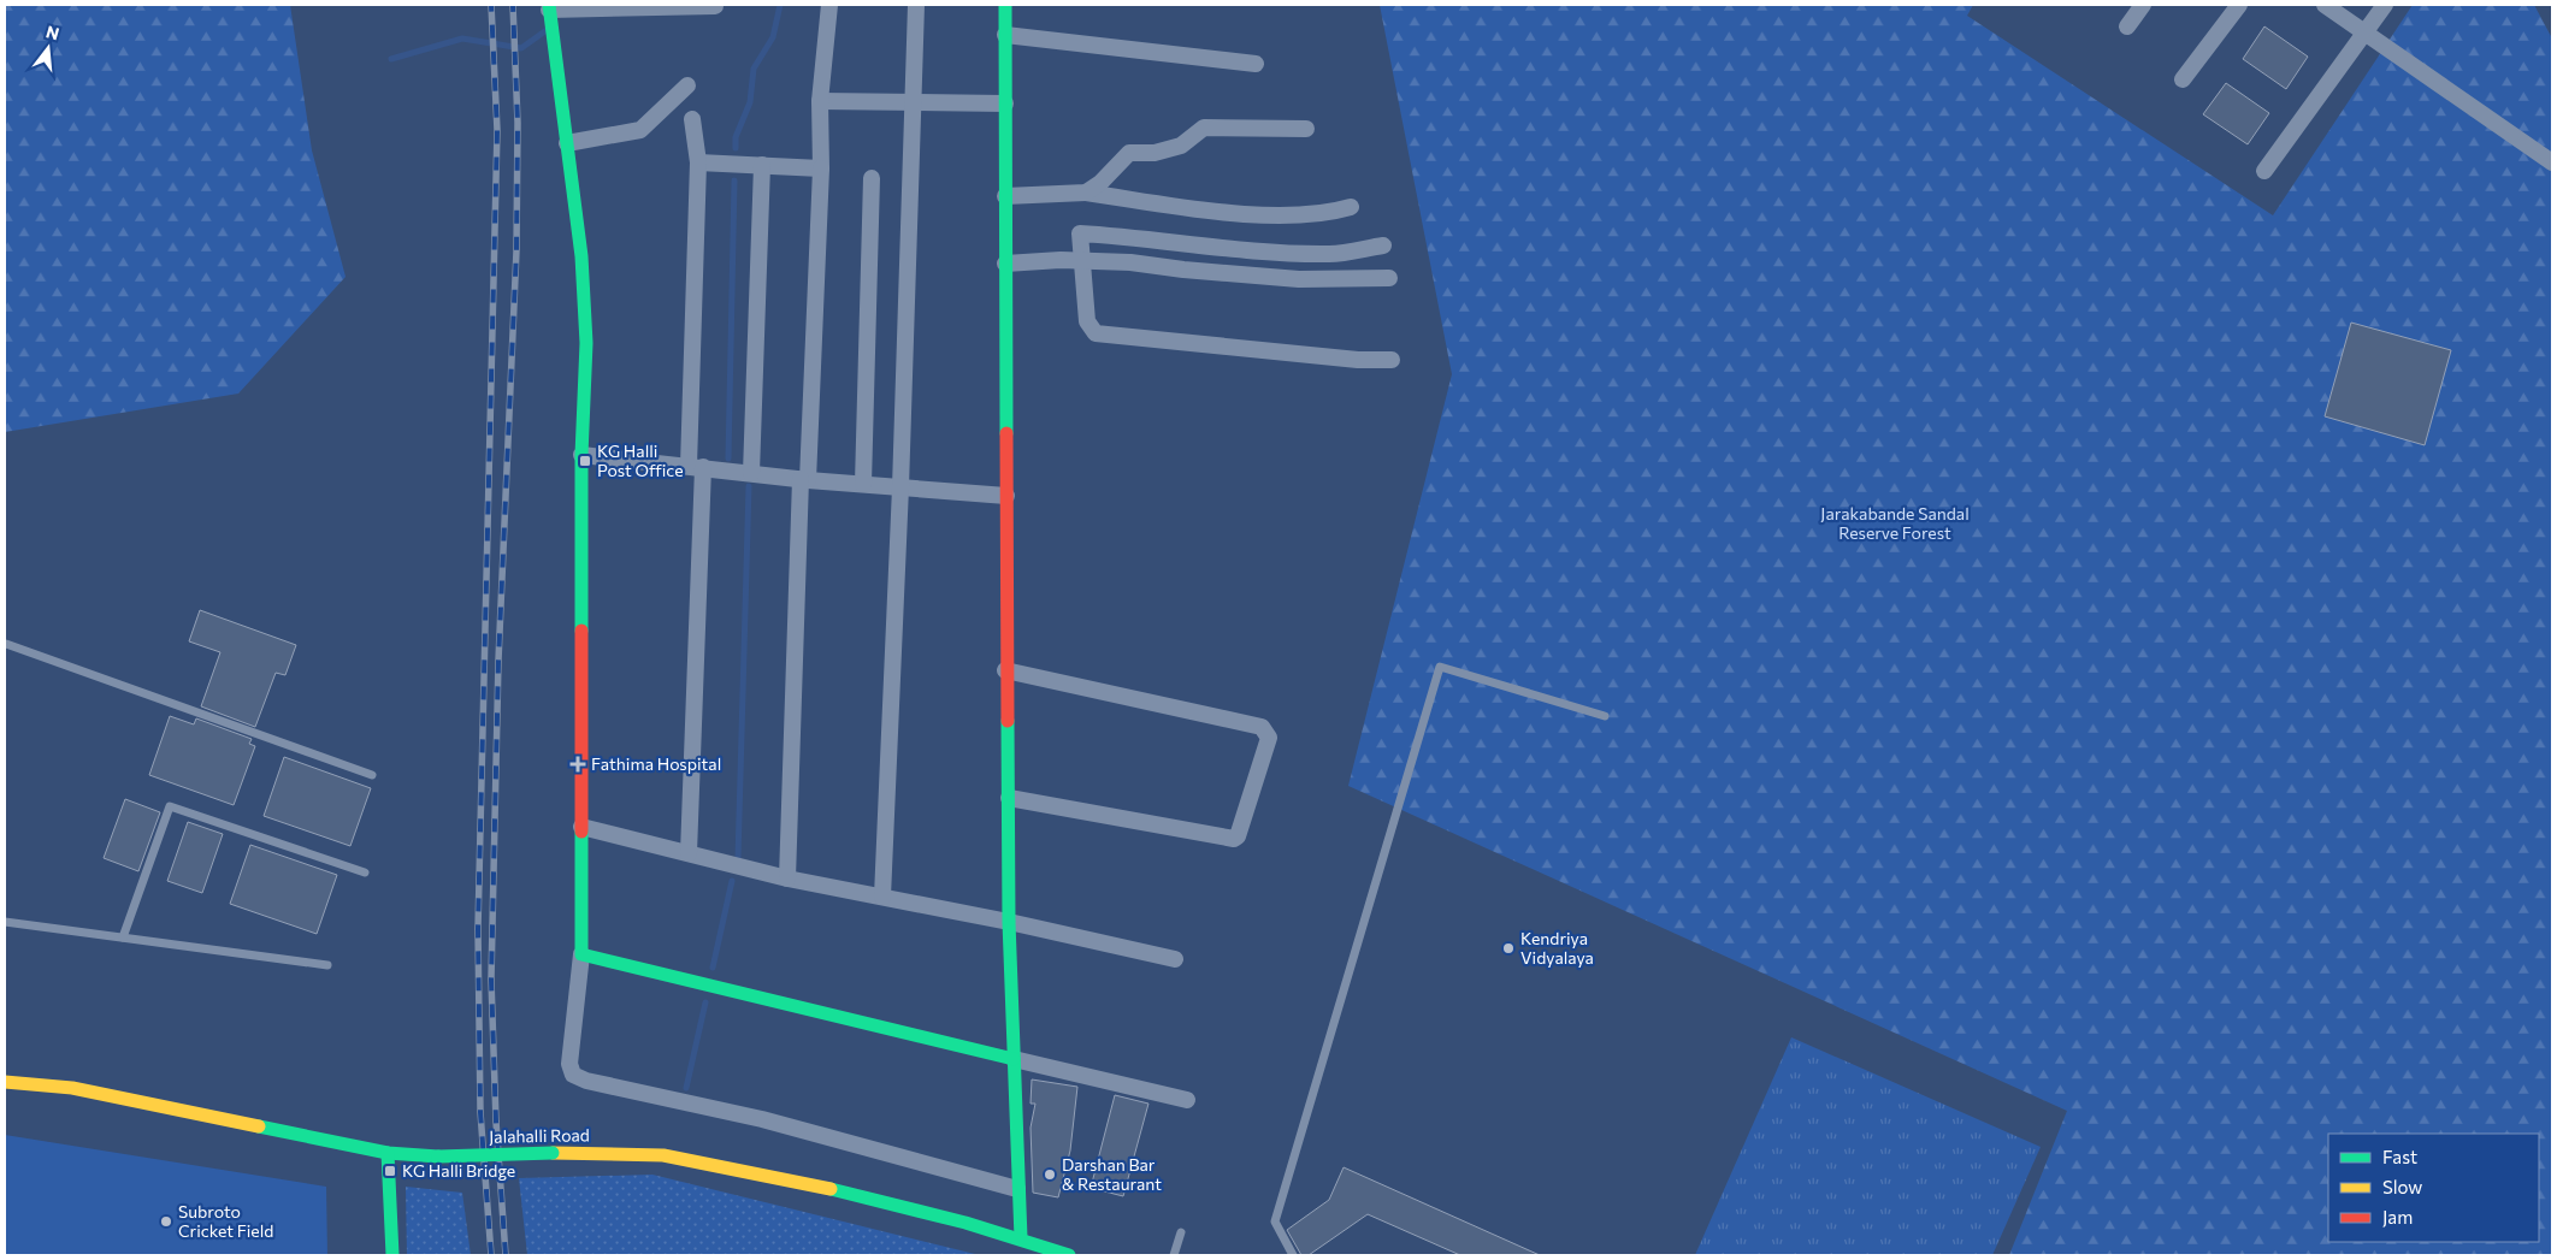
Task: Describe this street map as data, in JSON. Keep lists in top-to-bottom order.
{
  "streets": {
    "main road": ["Jalahalli Road"]
  },
  "parks": ["Jarakabande Sandal Reserve Forest"],
  "places": {
    "transit": ["KG Halli Post Office", "KG Halli Bridge"],
    "health": ["Fathima Hospital"],
    "other": ["Kendriya Vidyalaya", "Darshan Bar & Restaurant", "Subroto Cricket Field"]
  },
  "legend": ["Fast", "Slow", "Jam"],
  "north": "top"
}
